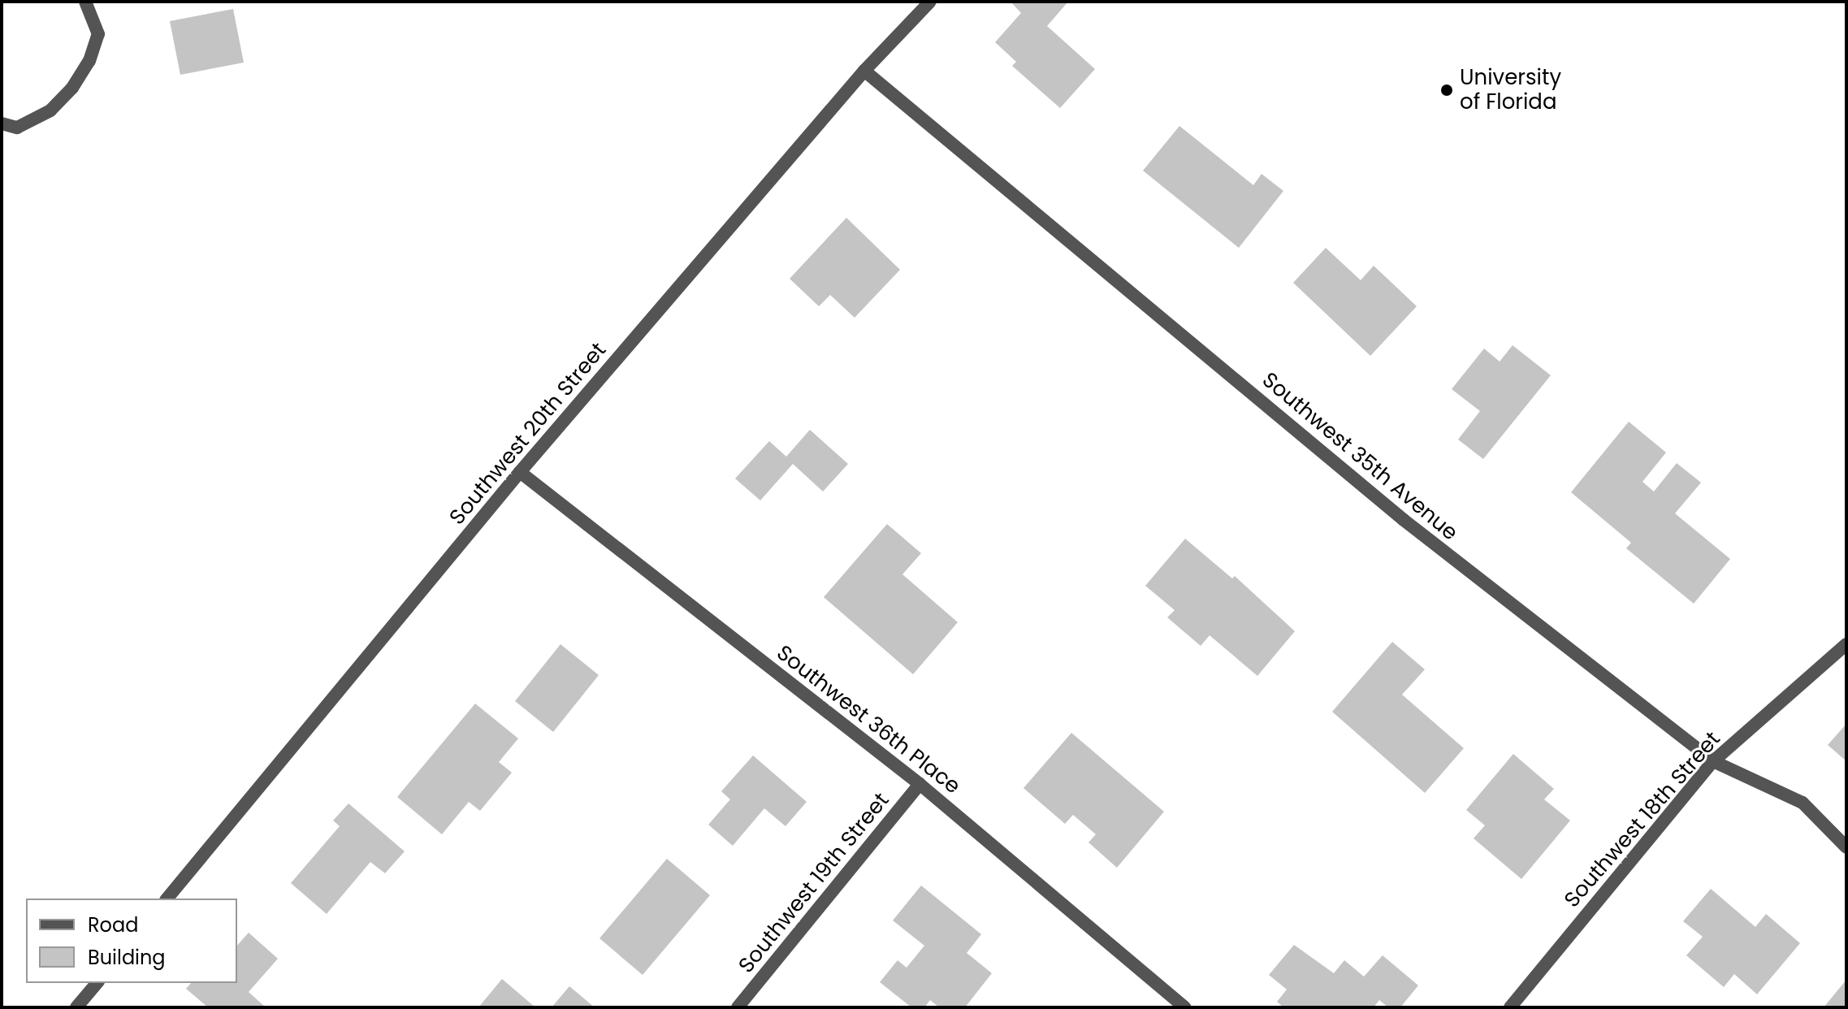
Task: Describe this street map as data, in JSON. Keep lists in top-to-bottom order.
{
  "streets": {
    "street": [
      "Southwest 20th Street",
      "Southwest 35th Avenue",
      "Southwest 36th Place",
      "Southwest 18th Street",
      "Southwest 19th Street"
    ]
  },
  "crossings": [
    ["Southwest 20th Street", "Southwest 35th Avenue"],
    ["Southwest 20th Street", "Southwest 36th Place"],
    ["Southwest 35th Avenue", "Southwest 18th Street"],
    ["Southwest 36th Place", "Southwest 19th Street"]
  ],
  "places": ["University of Florida"],
  "legend": ["Road", "Building"]
}
